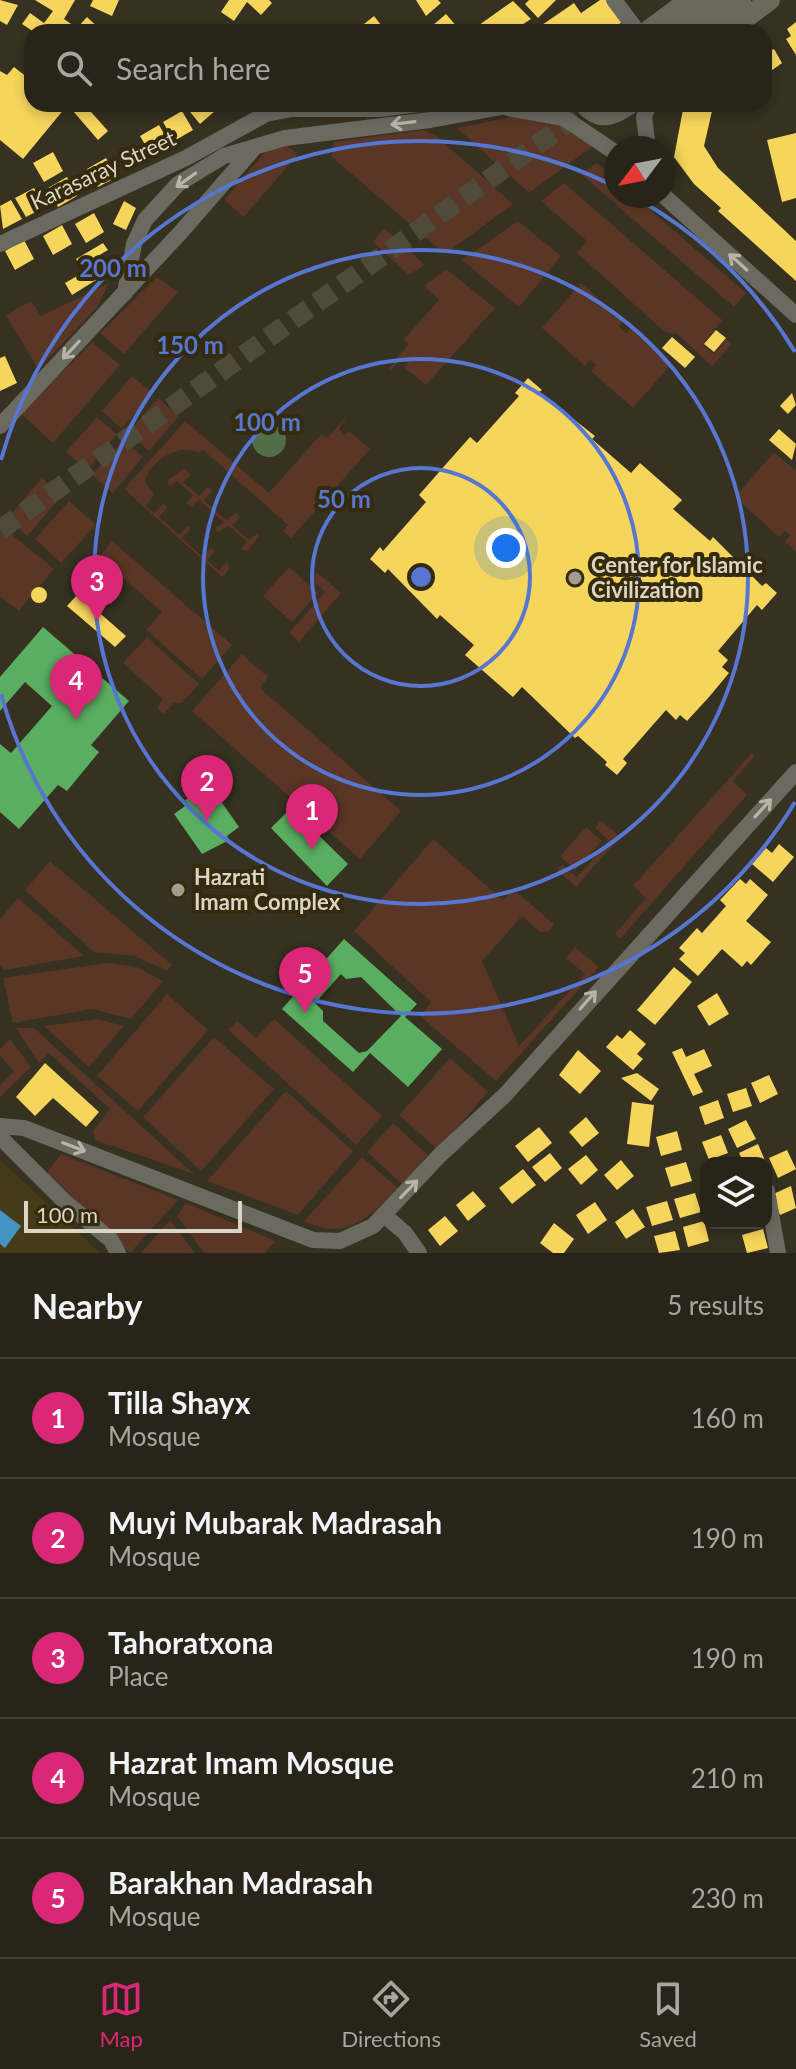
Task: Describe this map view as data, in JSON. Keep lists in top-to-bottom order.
{
  "streets": {
    "street": ["Karasaray Street"]
  },
  "places": ["Center for Islamic Civilization", "Hazrati Imam Complex"],
  "scale_bar": "100 m",
  "north": "bottom left",
  "page": {
    "search": "Search here",
    "pins": [
      "3",
      "4",
      "2",
      "1",
      "5"
    ],
    "scale": "100 m",
    "heading": ["Nearby", "5 results"],
    "list": [
      {
        "mark": "1",
        "name": "Tilla Shayx",
        "note": "Mosque",
        "value": "160 m"
      },
      {
        "mark": "2",
        "name": "Muyi Mubarak Madrasah",
        "note": "Mosque",
        "value": "190 m"
      },
      {
        "mark": "3",
        "name": "Tahoratxona",
        "note": "Place",
        "value": "190 m"
      },
      {
        "mark": "4",
        "name": "Hazrat Imam Mosque",
        "note": "Mosque",
        "value": "210 m"
      },
      {
        "mark": "5",
        "name": "Barakhan Madrasah",
        "note": "Mosque",
        "value": "230 m"
      }
    ],
    "nav": ["Map", "Directions", "Saved"]
  },
  "rings": [
    "200 m",
    "150 m",
    "100 m",
    "50 m"
  ]
}
